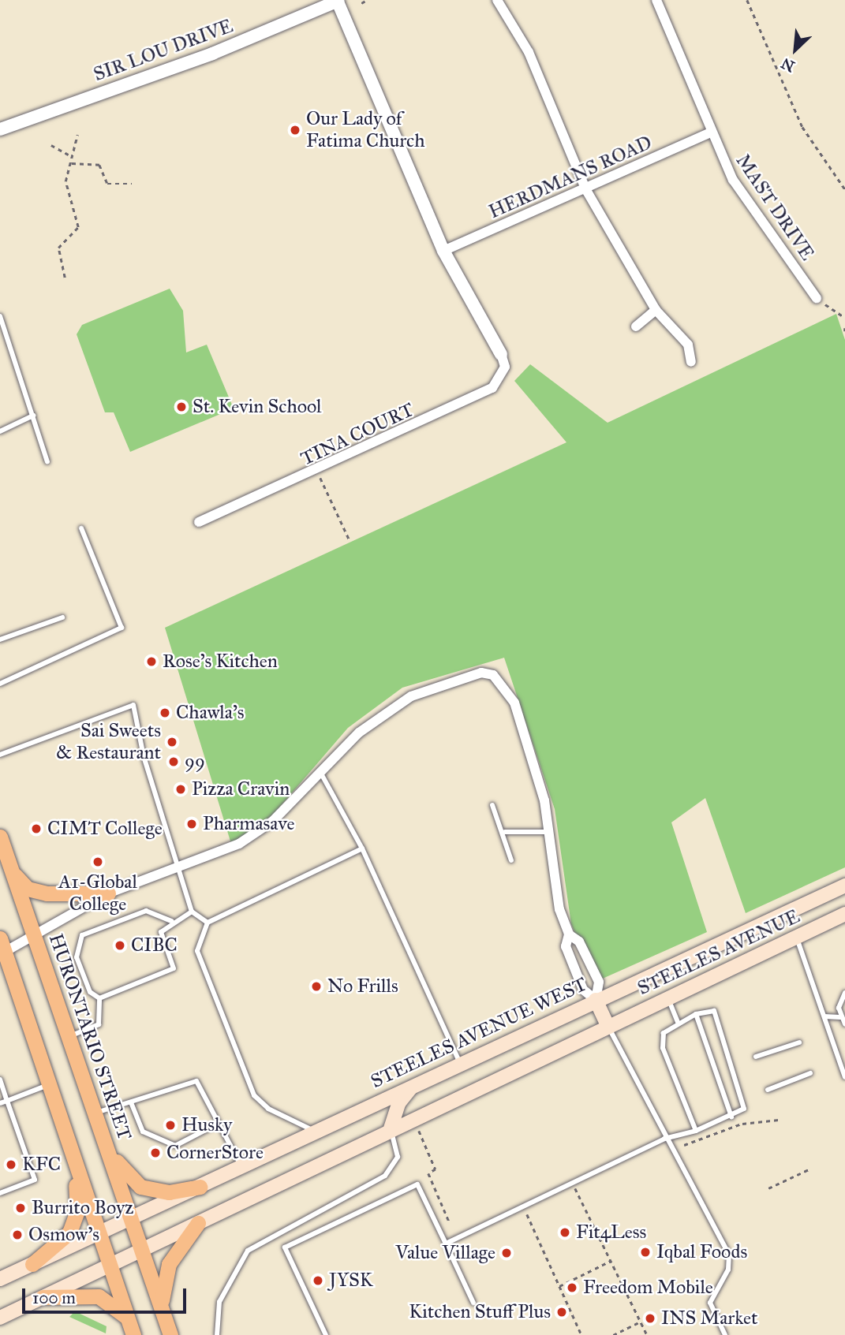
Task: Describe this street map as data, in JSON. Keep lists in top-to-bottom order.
{
  "streets": {
    "main road": ["STEELES AVENUE", "STEELES AVENUE WEST", "HURONTARIO STREET"],
    "street": [
      "SIR LOU DRIVE",
      "HERDMANS ROAD",
      "MAST DRIVE",
      "TINA COURT"
    ]
  },
  "crossings": [
    ["HERDMANS ROAD", "MAST DRIVE"],
    ["STEELES AVENUE WEST", "HURONTARIO STREET"]
  ],
  "places": [
    "Our Lady of Fatima Church",
    "St. Kevin School",
    "Rose’s Kitchen",
    "Chawla’s",
    "Sai Sweets & Restaurant",
    "99",
    "Pizza Cravin",
    "Pharmasave",
    "CIMT College",
    "A1-Global College",
    "CIBC",
    "No Frills",
    "Husky",
    "CornerStore",
    "KFC",
    "Burrito Boyz",
    "Fit4Less",
    "Osmow's",
    "Iqbal Foods",
    "Value Village",
    "JYSK",
    "Freedom Mobile",
    "Kitchen Stuff Plus",
    "INS Market"
  ],
  "scale_bar": "100 m",
  "north": "bottom left"
}
